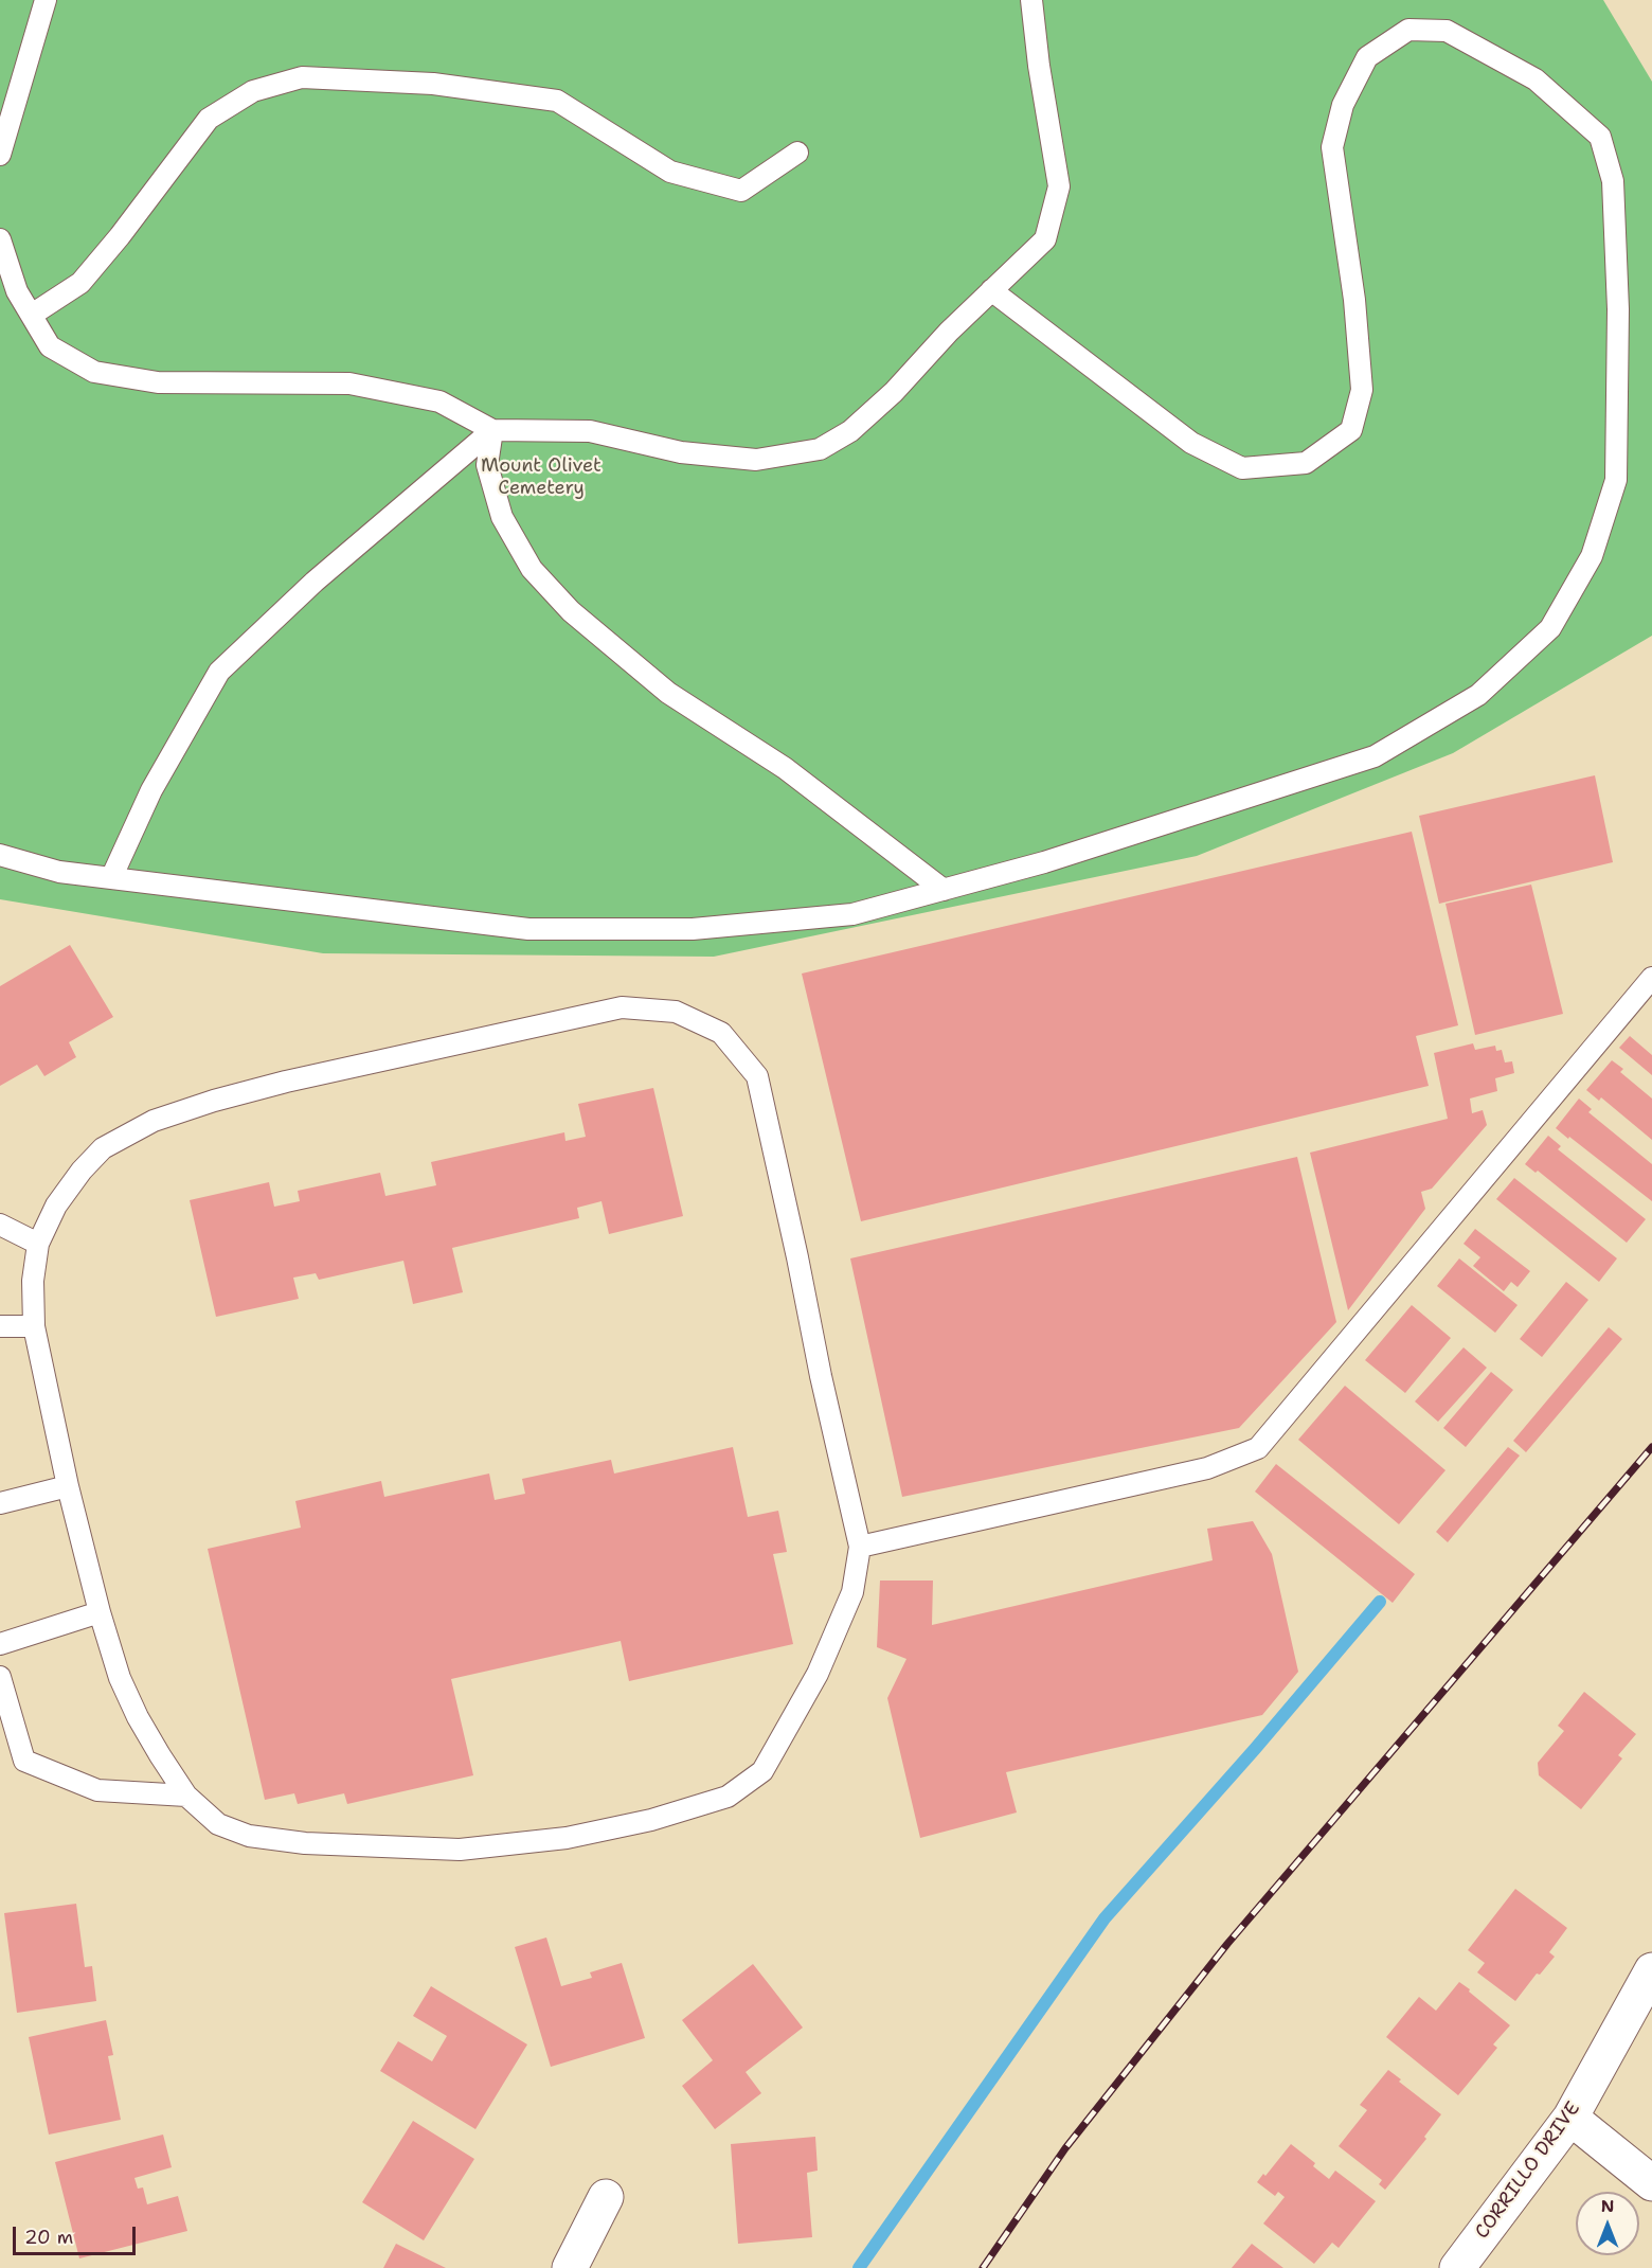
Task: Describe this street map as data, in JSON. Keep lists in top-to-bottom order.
{
  "streets": {
    "street": ["CORRILLO DRIVE"]
  },
  "parks": ["Mount Olivet Cemetery"],
  "scale_bar": "20 m",
  "north": "top"
}
